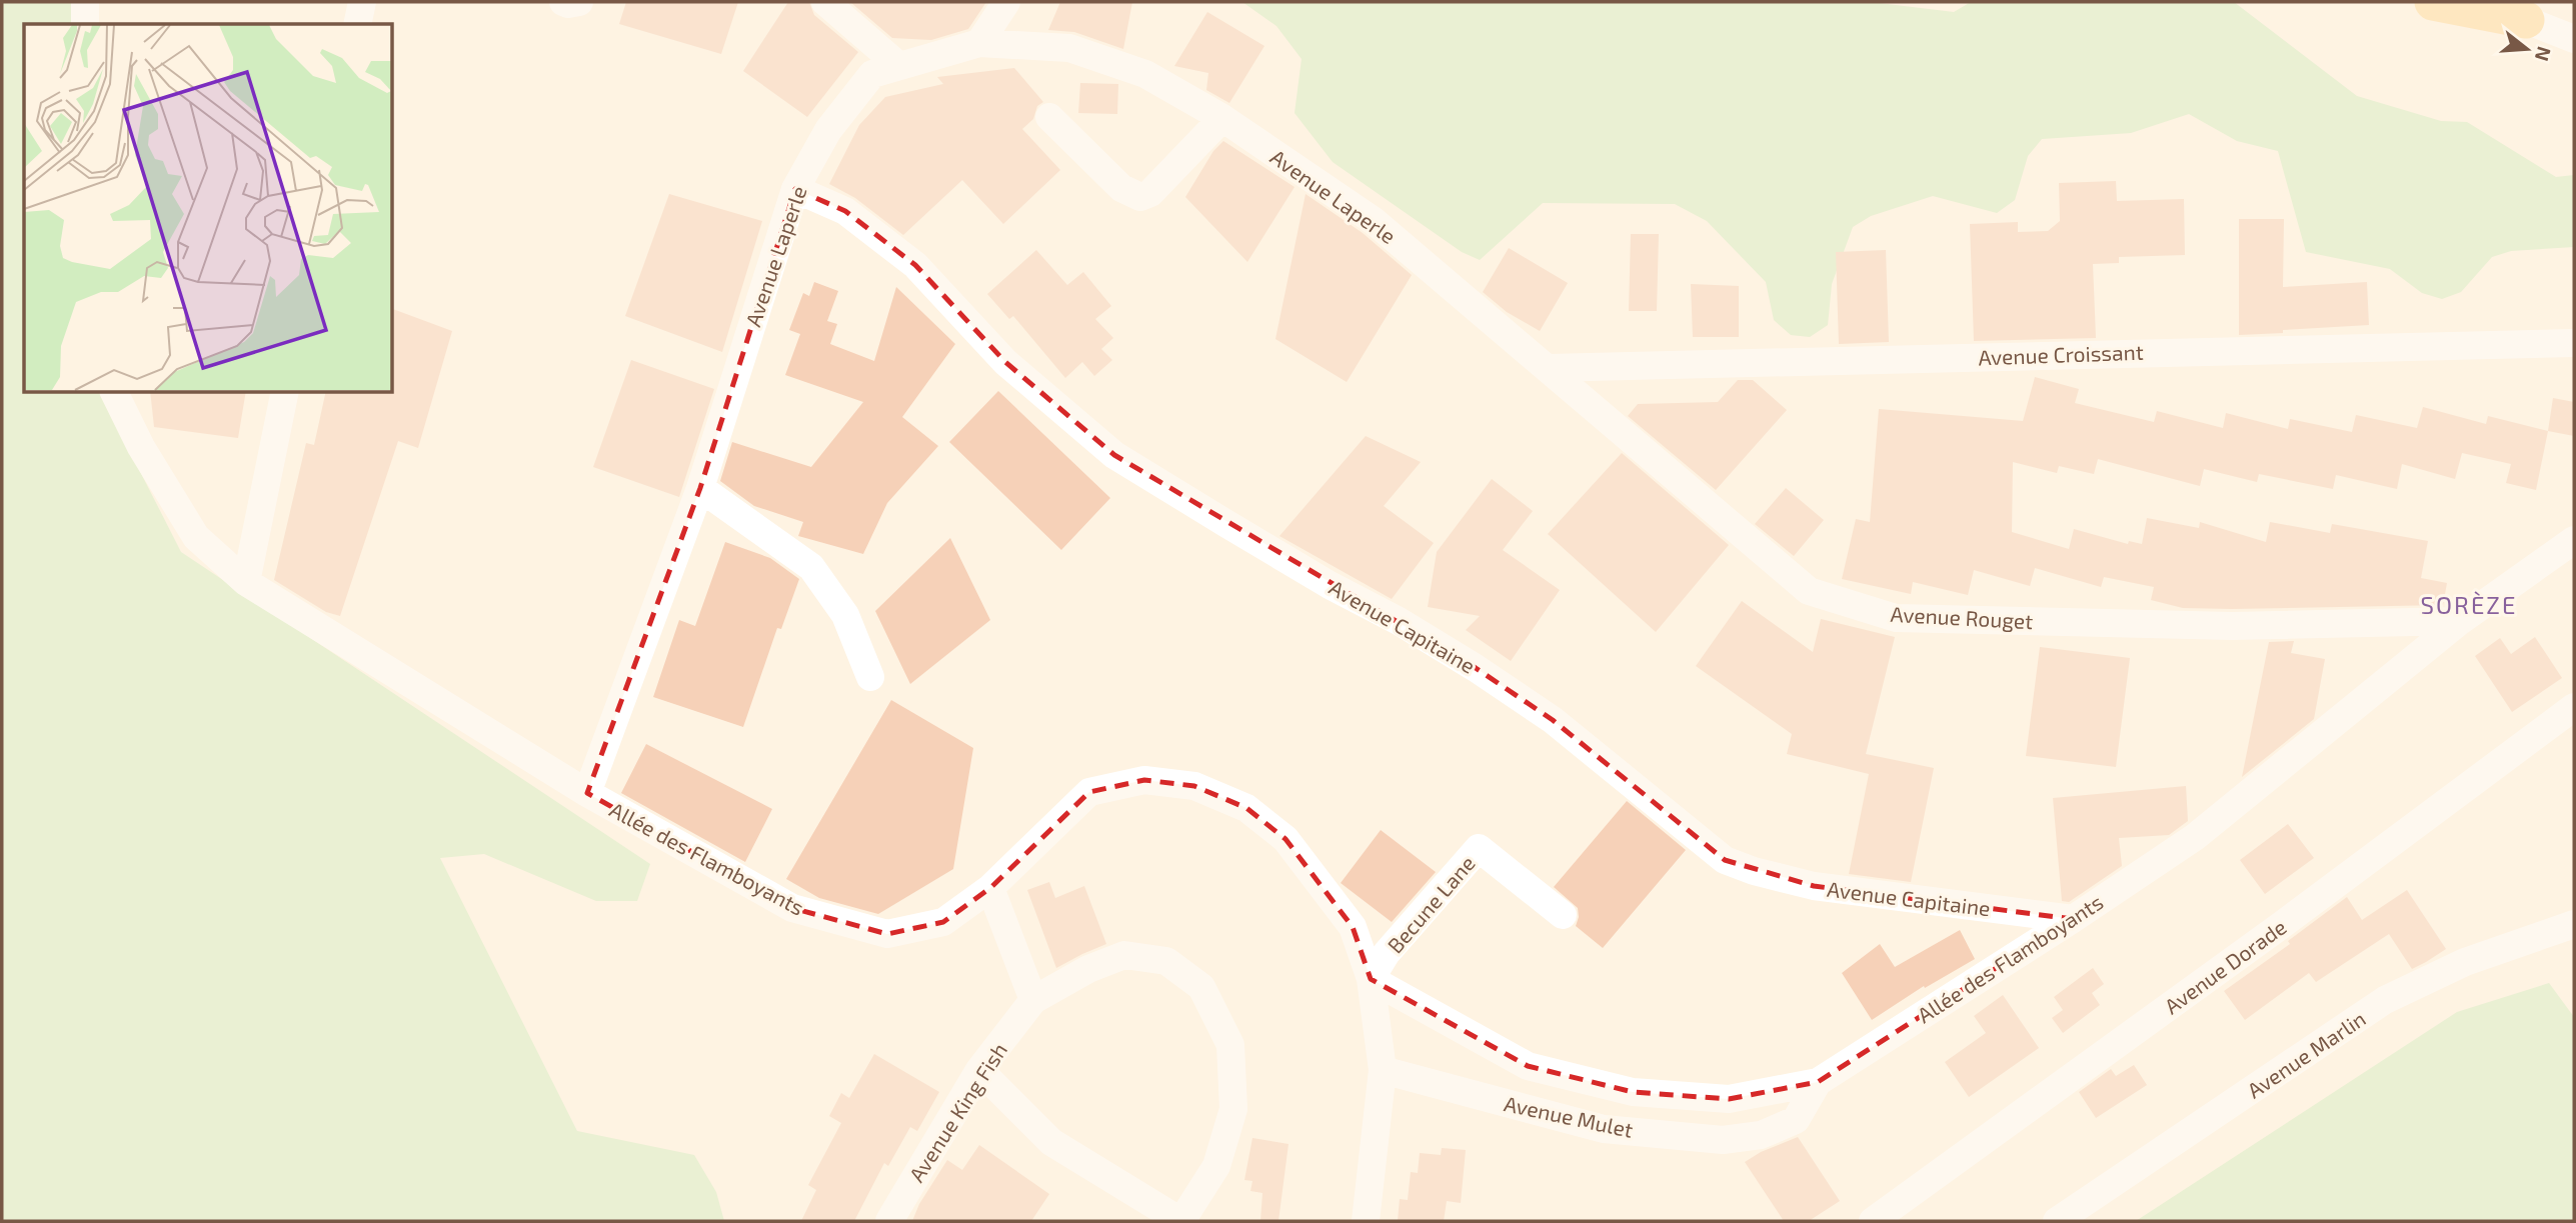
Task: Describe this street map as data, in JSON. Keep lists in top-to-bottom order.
{
  "streets": {
    "street": [
      "Avenue Laperle",
      "Avenue Croissant",
      "Avenue Rouget",
      "Avenue Capitaine",
      "Allée des Flamboyants",
      "Becune Lane",
      "Avenue Dorade",
      "Avenue Marlin",
      "Avenue King Fish",
      "Avenue Mulet"
    ]
  },
  "crossings": [
    ["Avenue Laperle", "Avenue Croissant"],
    ["Avenue Laperle", "Avenue Rouget"],
    ["Avenue Laperle", "Avenue Capitaine"],
    ["Avenue Laperle", "Allée des Flamboyants"],
    ["Avenue Croissant", "Avenue Rouget"],
    ["Avenue Rouget", "Allée des Flamboyants"],
    ["Avenue Capitaine", "Allée des Flamboyants"],
    ["Allée des Flamboyants", "Becune Lane"],
    ["Allée des Flamboyants", "Avenue Mulet"]
  ],
  "districts": ["SORÈZE"],
  "north": "right"
}
